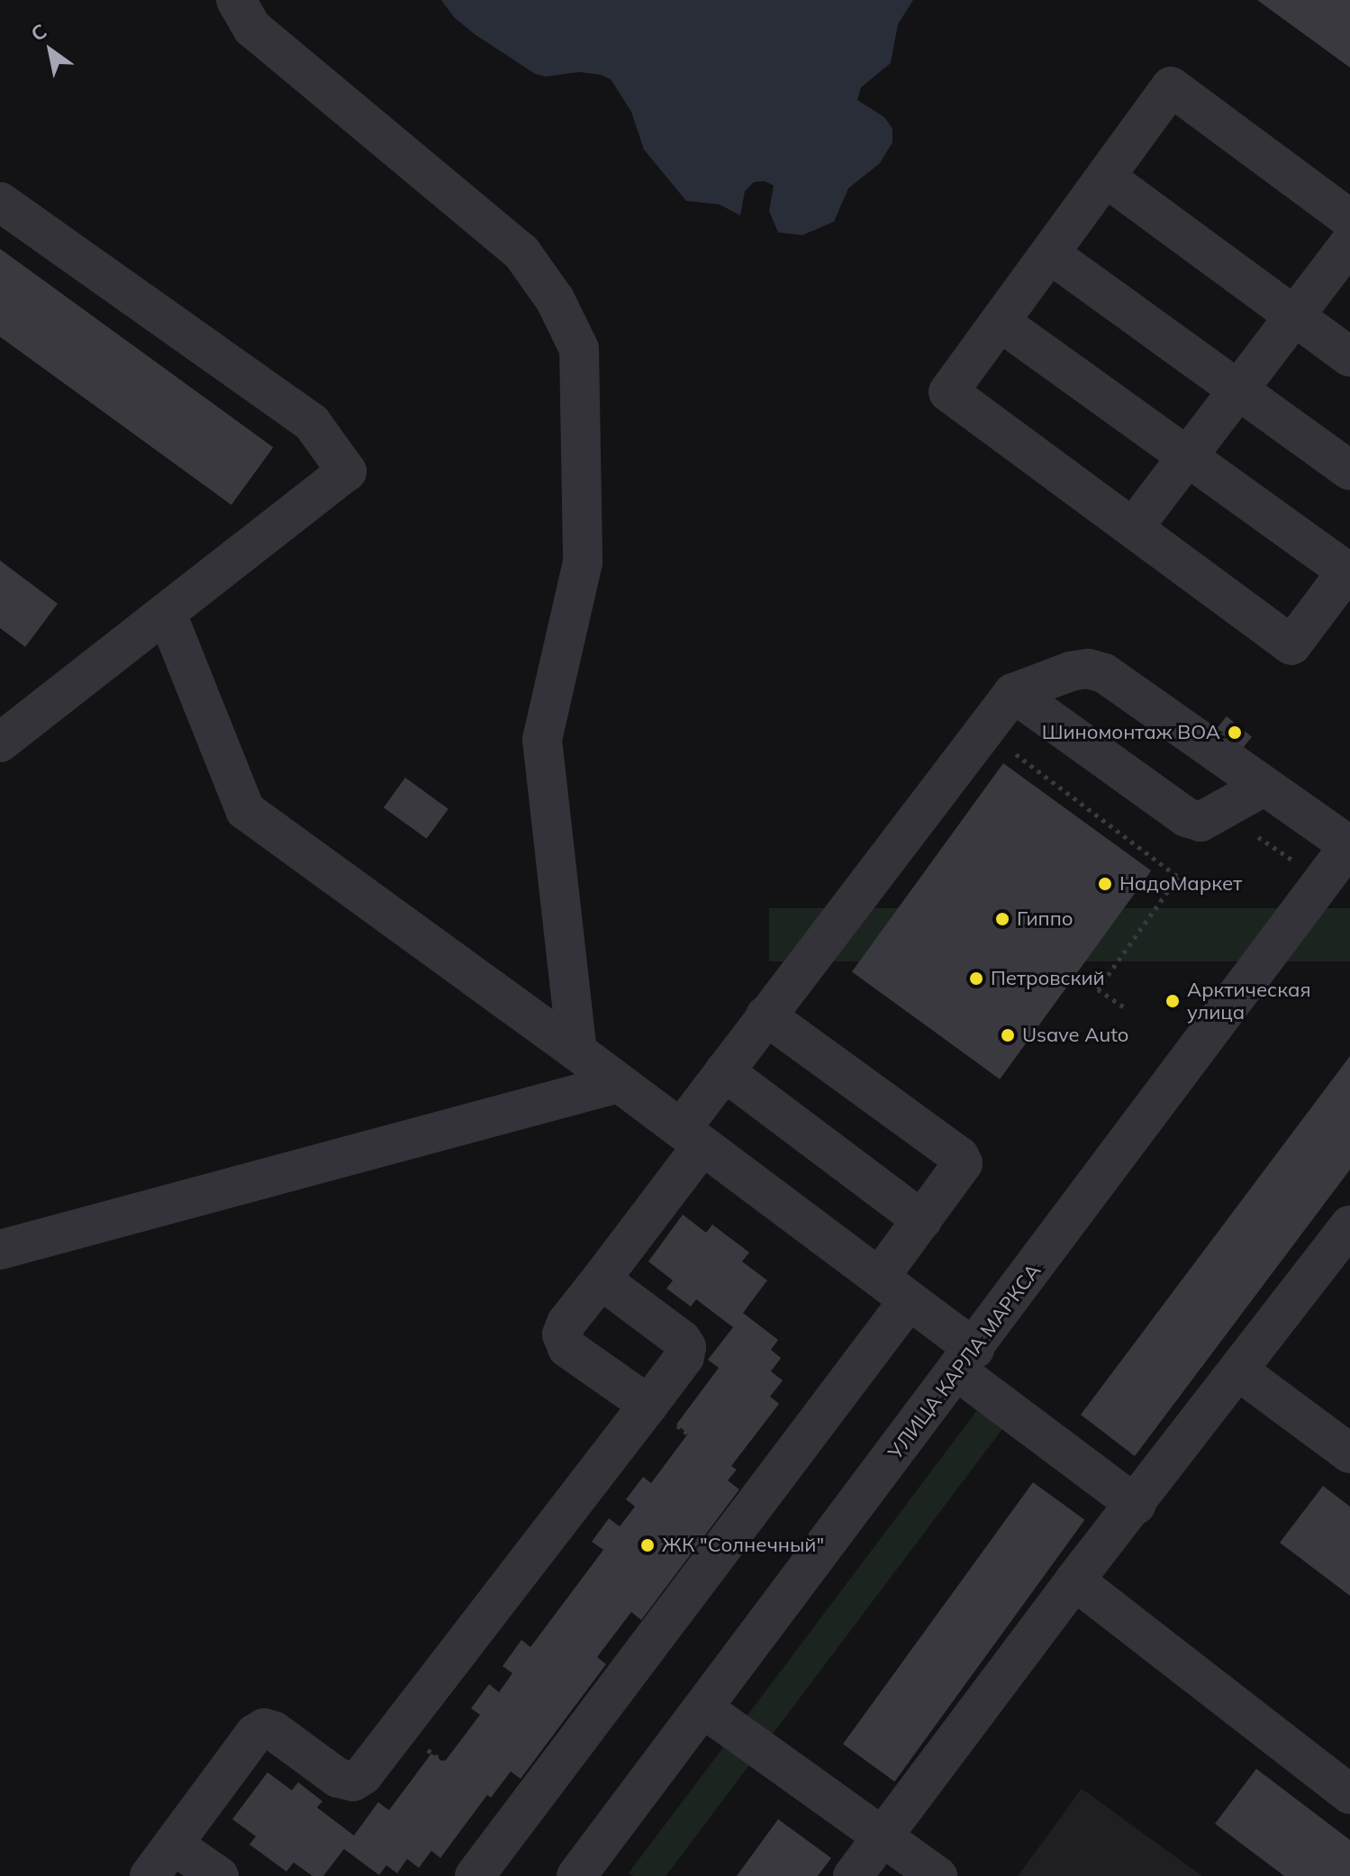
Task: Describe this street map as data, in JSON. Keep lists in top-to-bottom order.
{
  "streets": {
    "street": ["УЛИЦА КАРЛА МАРКСА"]
  },
  "places": [
    "Шиномонтаж ВОА",
    "НадоМаркет",
    "Гиппо",
    "Петровский",
    "Арктическая улица",
    "Usave Auto",
    "ЖК \"Солнечный\""
  ],
  "north": "top left"
}
